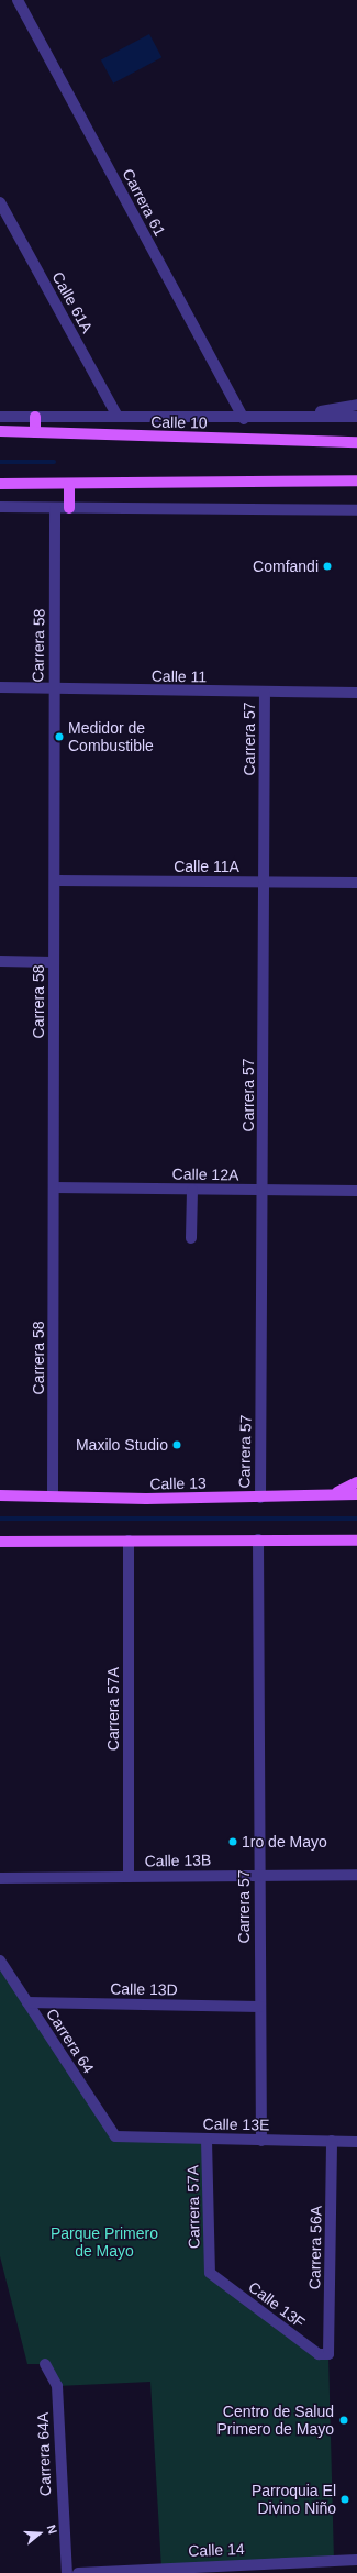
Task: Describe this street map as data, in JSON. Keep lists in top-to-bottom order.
{
  "streets": {
    "main road": ["Calle 10", "Calle 13"],
    "street": [
      "Carrera 61",
      "Calle 61A",
      "Carrera 58",
      "Calle 11",
      "Carrera 57",
      "Calle 11A",
      "Calle 12A",
      "Carrera 57A",
      "Calle 13B",
      "Calle 13D",
      "Carrera 64",
      "Calle 13E",
      "Carrera 56A",
      "Calle 13F",
      "Carrera 64A",
      "Calle 14"
    ]
  },
  "crossings": [
    ["Carrera 61", "Calle 10"],
    ["Calle 61A", "Calle 10"],
    ["Carrera 58", "Calle 11"],
    ["Carrera 58", "Calle 11A"],
    ["Carrera 58", "Calle 12A"],
    ["Carrera 58", "Calle 13"],
    ["Calle 11", "Carrera 57"],
    ["Carrera 57", "Calle 11A"],
    ["Carrera 57", "Calle 12A"],
    ["Carrera 57", "Calle 13"],
    ["Carrera 57", "Calle 13B"],
    ["Carrera 57", "Calle 13D"],
    ["Carrera 57", "Calle 13E"],
    ["Carrera 57A", "Calle 13B"],
    ["Carrera 57A", "Calle 13E"],
    ["Carrera 57A", "Calle 13F"],
    ["Calle 13D", "Carrera 64"],
    ["Carrera 64", "Calle 13E"],
    ["Calle 13E", "Carrera 56A"],
    ["Carrera 56A", "Calle 13F"]
  ],
  "parks": ["Parque Primero de Mayo"],
  "places": [
    "Comfandi",
    "Medidor de Combustible",
    "Maxilo Studio",
    "1ro de Mayo",
    "Centro de Salud Primero de Mayo",
    "Parroquia El Divino Niño"
  ],
  "north": "right"
}
